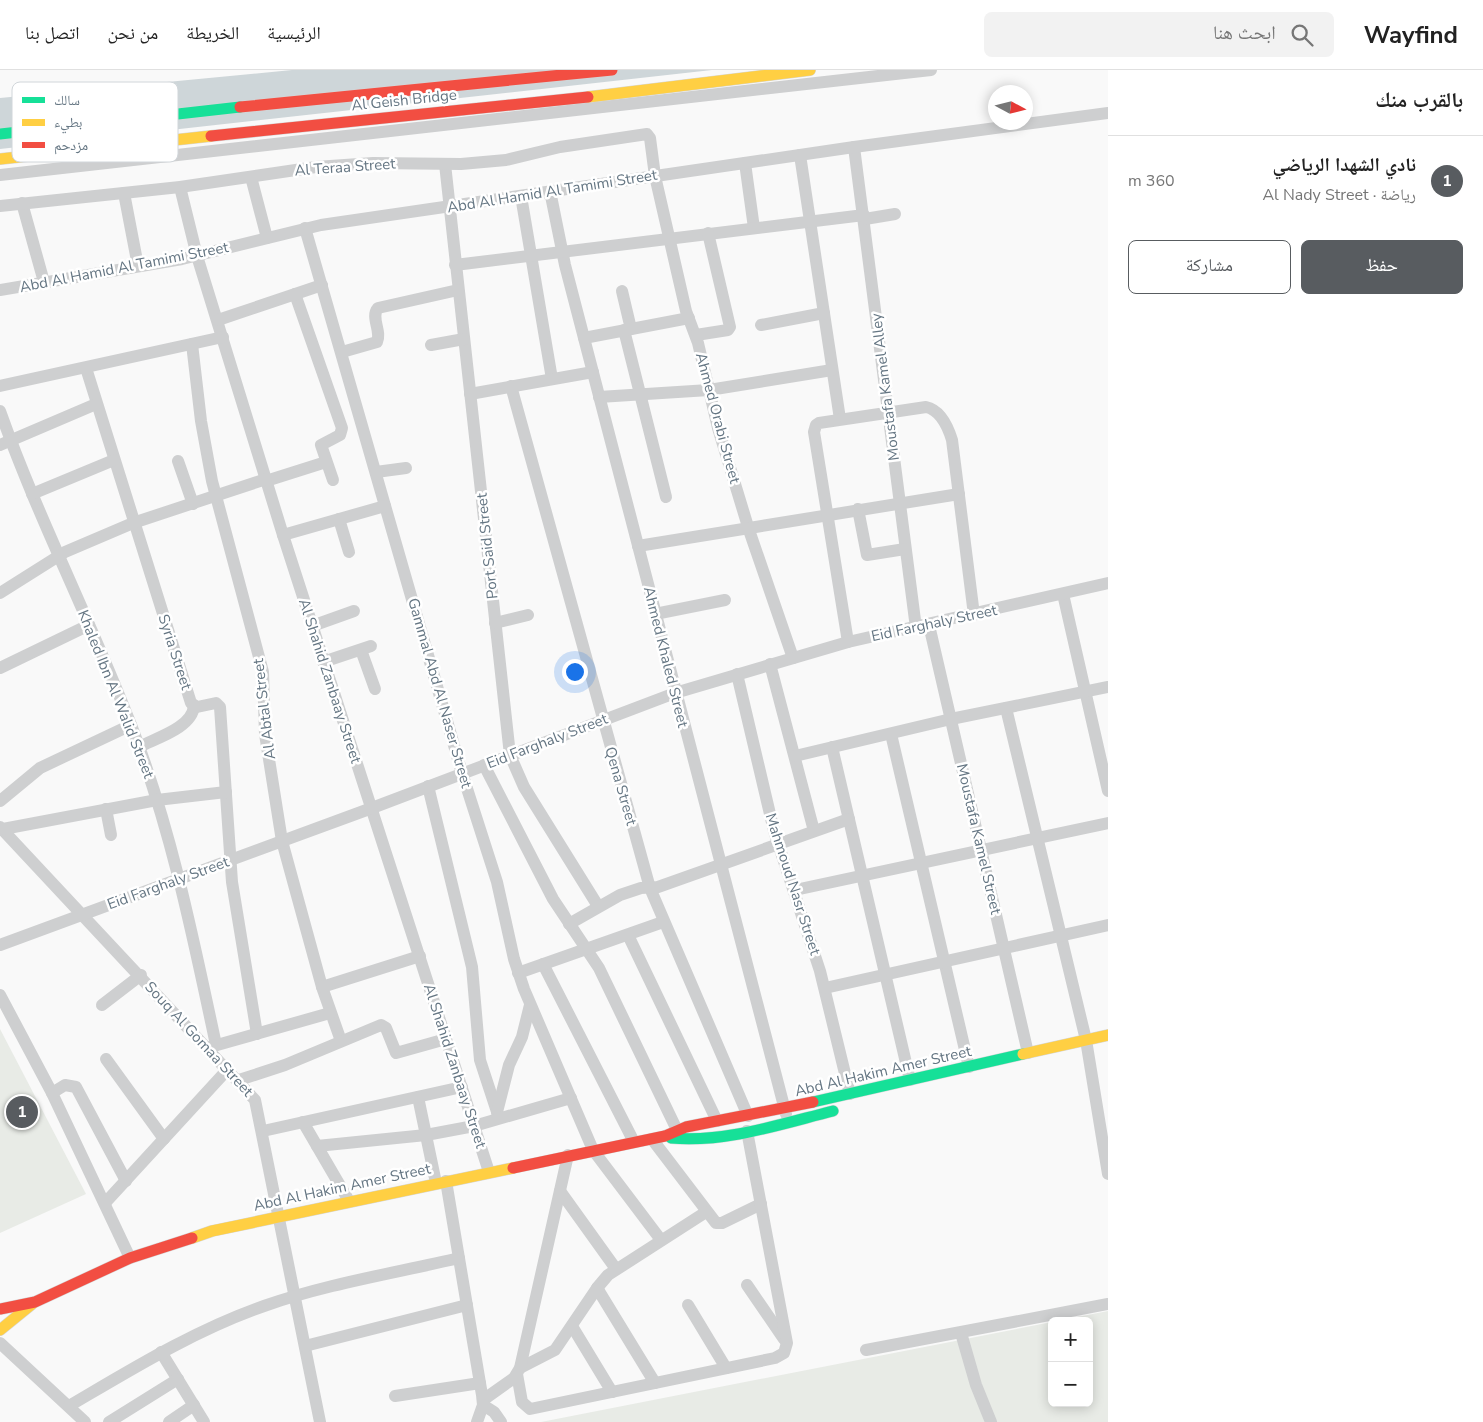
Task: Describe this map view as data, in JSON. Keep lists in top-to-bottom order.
{
  "streets": {
    "main road": ["Al Geish Bridge", "Abd Al Hakim Amer Street"],
    "street": [
      "Al Teraa Street",
      "Abd Al Hamid Al Tamimi Street",
      "Moustafa Kamel Alley",
      "Ahmed Orabi Street",
      "Port Said Street",
      "Eid Farghaly Street",
      "Syria Street",
      "Ahmed Khaled Street",
      "Al Shahid Zanbaay Street",
      "Gammal Abd Al Naser Street",
      "Khaled Ibn Al Walid Street",
      "Al Abtal Street",
      "Qena Street",
      "Moustafa Kamel Street",
      "Mahmoud Nasr Street",
      "Souq Al Gomaa Street"
    ]
  },
  "crossings": [
    ["Al Teraa Street", "Abd Al Hamid Al Tamimi Street"],
    ["Al Teraa Street", "Ahmed Orabi Street"],
    ["Al Teraa Street", "Port Said Street"],
    ["Al Teraa Street", "Al Shahid Zanbaay Street"],
    ["Abd Al Hamid Al Tamimi Street", "Moustafa Kamel Alley"],
    ["Abd Al Hamid Al Tamimi Street", "Ahmed Orabi Street"],
    ["Abd Al Hamid Al Tamimi Street", "Port Said Street"],
    ["Abd Al Hamid Al Tamimi Street", "Ahmed Khaled Street"],
    ["Abd Al Hamid Al Tamimi Street", "Al Shahid Zanbaay Street"],
    ["Abd Al Hamid Al Tamimi Street", "Gammal Abd Al Naser Street"],
    ["Moustafa Kamel Alley", "Eid Farghaly Street"],
    ["Ahmed Orabi Street", "Eid Farghaly Street"],
    ["Port Said Street", "Eid Farghaly Street"],
    ["Eid Farghaly Street", "Syria Street"],
    ["Eid Farghaly Street", "Ahmed Khaled Street"],
    ["Eid Farghaly Street", "Al Shahid Zanbaay Street"],
    ["Eid Farghaly Street", "Gammal Abd Al Naser Street"],
    ["Eid Farghaly Street", "Khaled Ibn Al Walid Street"],
    ["Eid Farghaly Street", "Al Abtal Street"],
    ["Eid Farghaly Street", "Qena Street"],
    ["Eid Farghaly Street", "Moustafa Kamel Street"],
    ["Eid Farghaly Street", "Mahmoud Nasr Street"],
    ["Eid Farghaly Street", "Souq Al Gomaa Street"],
    ["Ahmed Khaled Street", "Abd Al Hakim Amer Street"],
    ["Al Shahid Zanbaay Street", "Abd Al Hakim Amer Street"],
    ["Gammal Abd Al Naser Street", "Abd Al Hakim Amer Street"],
    ["Khaled Ibn Al Walid Street", "Souq Al Gomaa Street"],
    ["Qena Street", "Abd Al Hakim Amer Street"],
    ["Moustafa Kamel Street", "Abd Al Hakim Amer Street"],
    ["Mahmoud Nasr Street", "Abd Al Hakim Amer Street"],
    ["Souq Al Gomaa Street", "Abd Al Hakim Amer Street"]
  ],
  "legend": ["سالك", "بطيء", "مزدحم"],
  "north": "right",
  "page": {
    "header": "Wayfind",
    "search": "ابحث هنا",
    "nav": [
      "الرئيسية",
      "الخريطة",
      "من نحن",
      "اتصل بنا"
    ],
    "heading": "بالقرب منك",
    "list": [
      {
        "mark": "1",
        "name": "نادي الشهدا الرياضي",
        "note": "رياضة · Al Nady Street",
        "value": "360 m"
      }
    ],
    "buttons": ["حفظ", "مشاركة"],
    "pins": "1",
    "map_buttons": ["+", "−"]
  }
}
